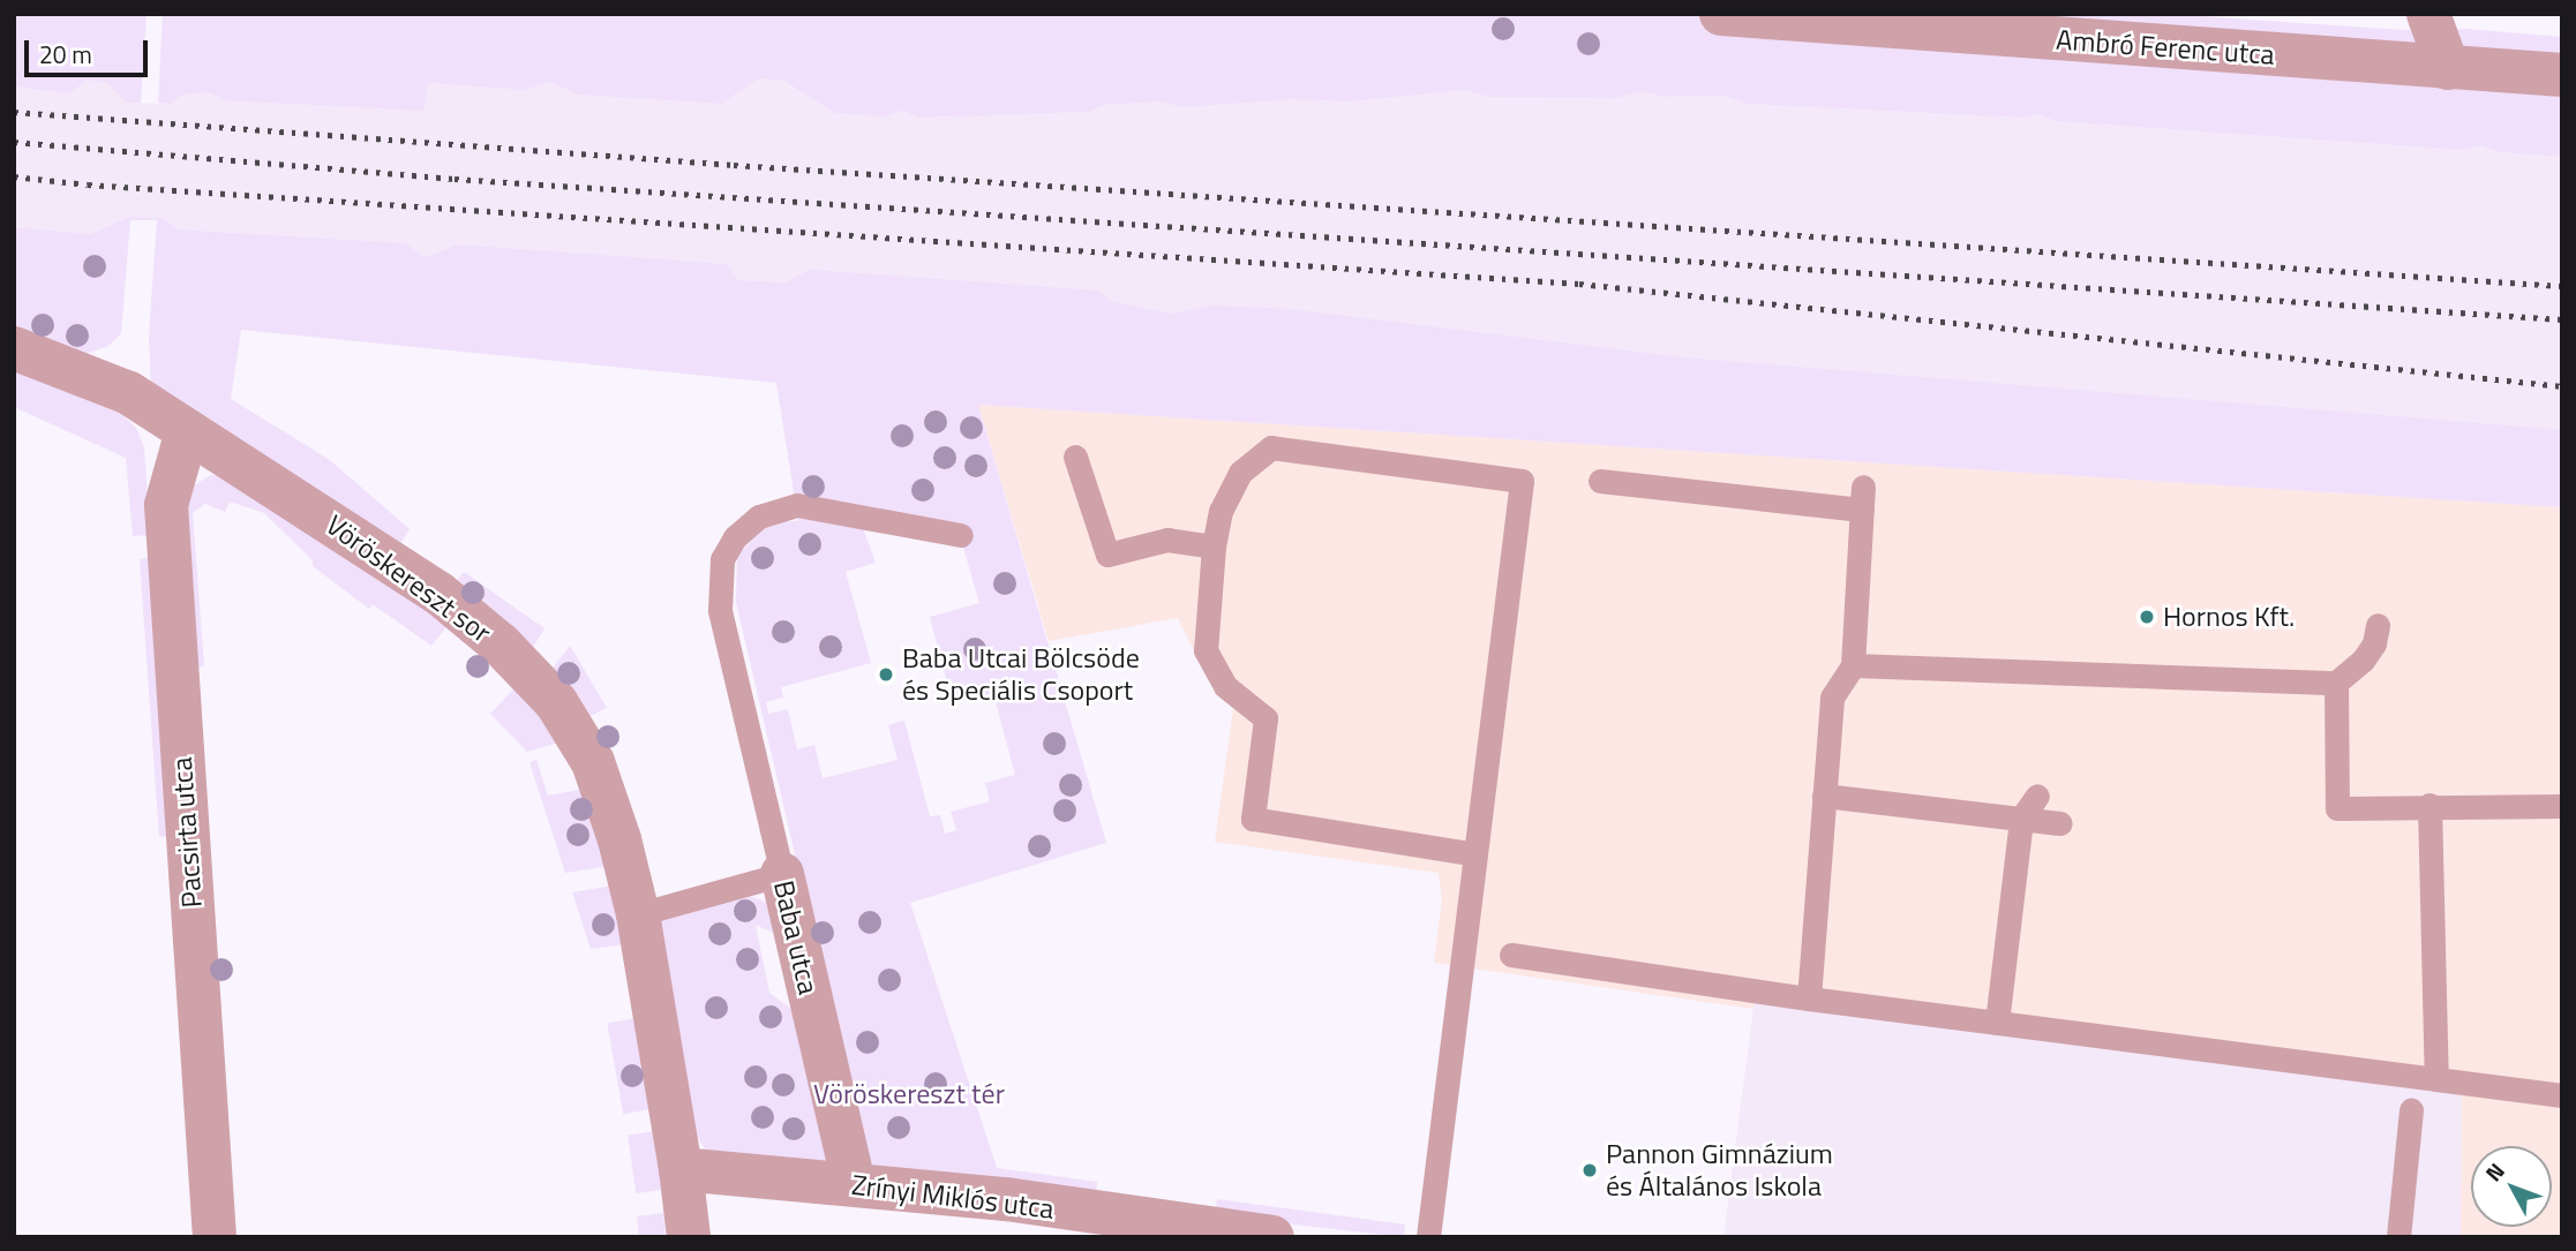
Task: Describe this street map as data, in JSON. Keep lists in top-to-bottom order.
{
  "streets": {
    "street": [
      "Ambró Ferenc utca",
      "Vöröskereszt sor",
      "Pacsirta utca",
      "Baba utca",
      "Zrínyi Miklós utca"
    ]
  },
  "crossings": [
    ["Vöröskereszt sor", "Pacsirta utca"],
    ["Vöröskereszt sor", "Zrínyi Miklós utca"],
    ["Baba utca", "Zrínyi Miklós utca"]
  ],
  "parks": ["Vöröskereszt tér"],
  "places": ["Hornos Kft.", "Baba Utcai Bölcsöde és Speciális Csoport", "Pannon Gimnázium és Általános Iskola"],
  "scale_bar": "20 m",
  "north": "top left"
}
